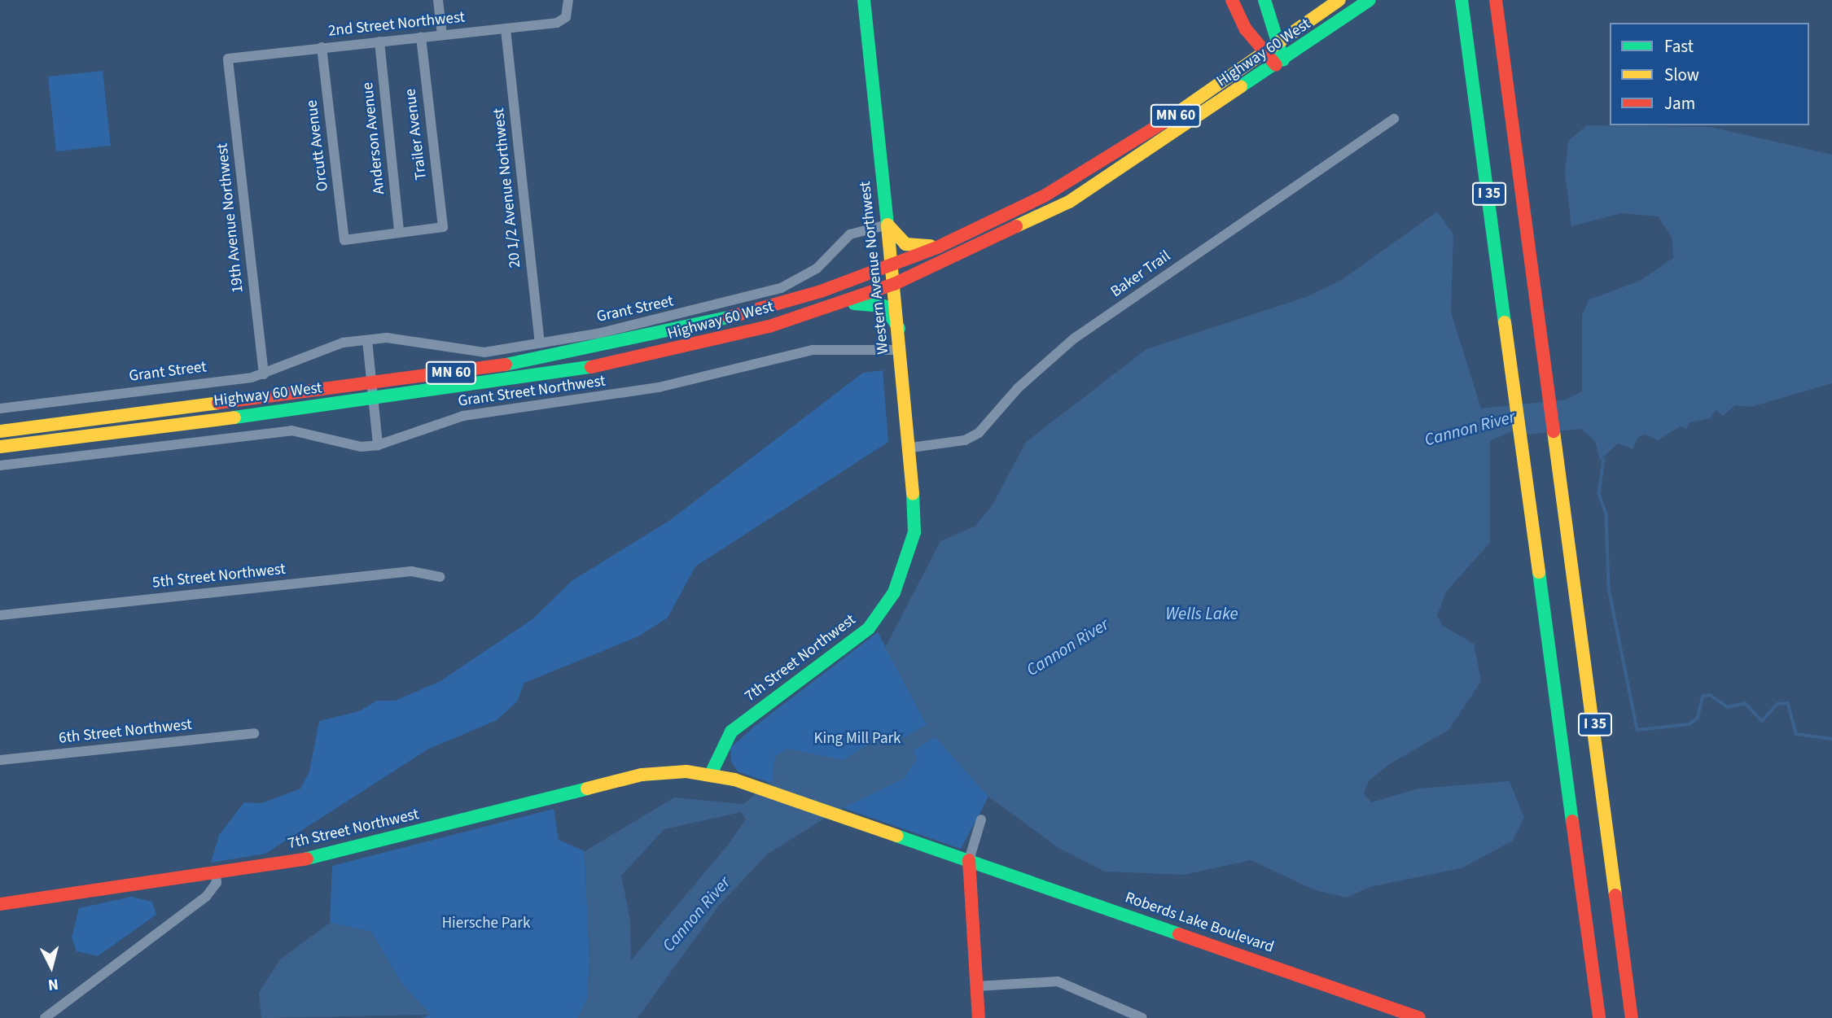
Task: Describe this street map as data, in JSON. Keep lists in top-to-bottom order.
{
  "streets": {
    "main road": [
      "Highway 60 West",
      "MN 60",
      "I 35",
      "Western Avenue Northwest",
      "7th Street Northwest",
      "Roberds Lake Boulevard"
    ],
    "street": [
      "2nd Street Northwest",
      "Trailer Avenue",
      "Anderson Avenue",
      "Orcutt Avenue",
      "20 1/2 Avenue Northwest",
      "19th Avenue Northwest",
      "Baker Trail",
      "Grant Street",
      "Grant Street Northwest",
      "5th Street Northwest",
      "6th Street Northwest"
    ]
  },
  "crossings": [
    ["2nd Street Northwest", "Trailer Avenue"],
    ["2nd Street Northwest", "Anderson Avenue"],
    ["2nd Street Northwest", "Orcutt Avenue"],
    ["2nd Street Northwest", "20 1/2 Avenue Northwest"],
    ["2nd Street Northwest", "19th Avenue Northwest"],
    ["Highway 60 West", "Western Avenue Northwest"],
    ["Trailer Avenue", "Anderson Avenue"],
    ["Trailer Avenue", "Orcutt Avenue"],
    ["Anderson Avenue", "Orcutt Avenue"],
    ["20 1/2 Avenue Northwest", "Grant Street"],
    ["19th Avenue Northwest", "Grant Street"],
    ["Western Avenue Northwest", "Baker Trail"],
    ["Western Avenue Northwest", "Grant Street"],
    ["Western Avenue Northwest", "Grant Street Northwest"],
    ["Western Avenue Northwest", "7th Street Northwest"],
    ["7th Street Northwest", "Roberds Lake Boulevard"]
  ],
  "water": ["Cannon River", "Wells Lake"],
  "parks": ["King Mill Park", "Hiersche Park"],
  "legend": ["Fast", "Slow", "Jam"],
  "north": "bottom"
}
